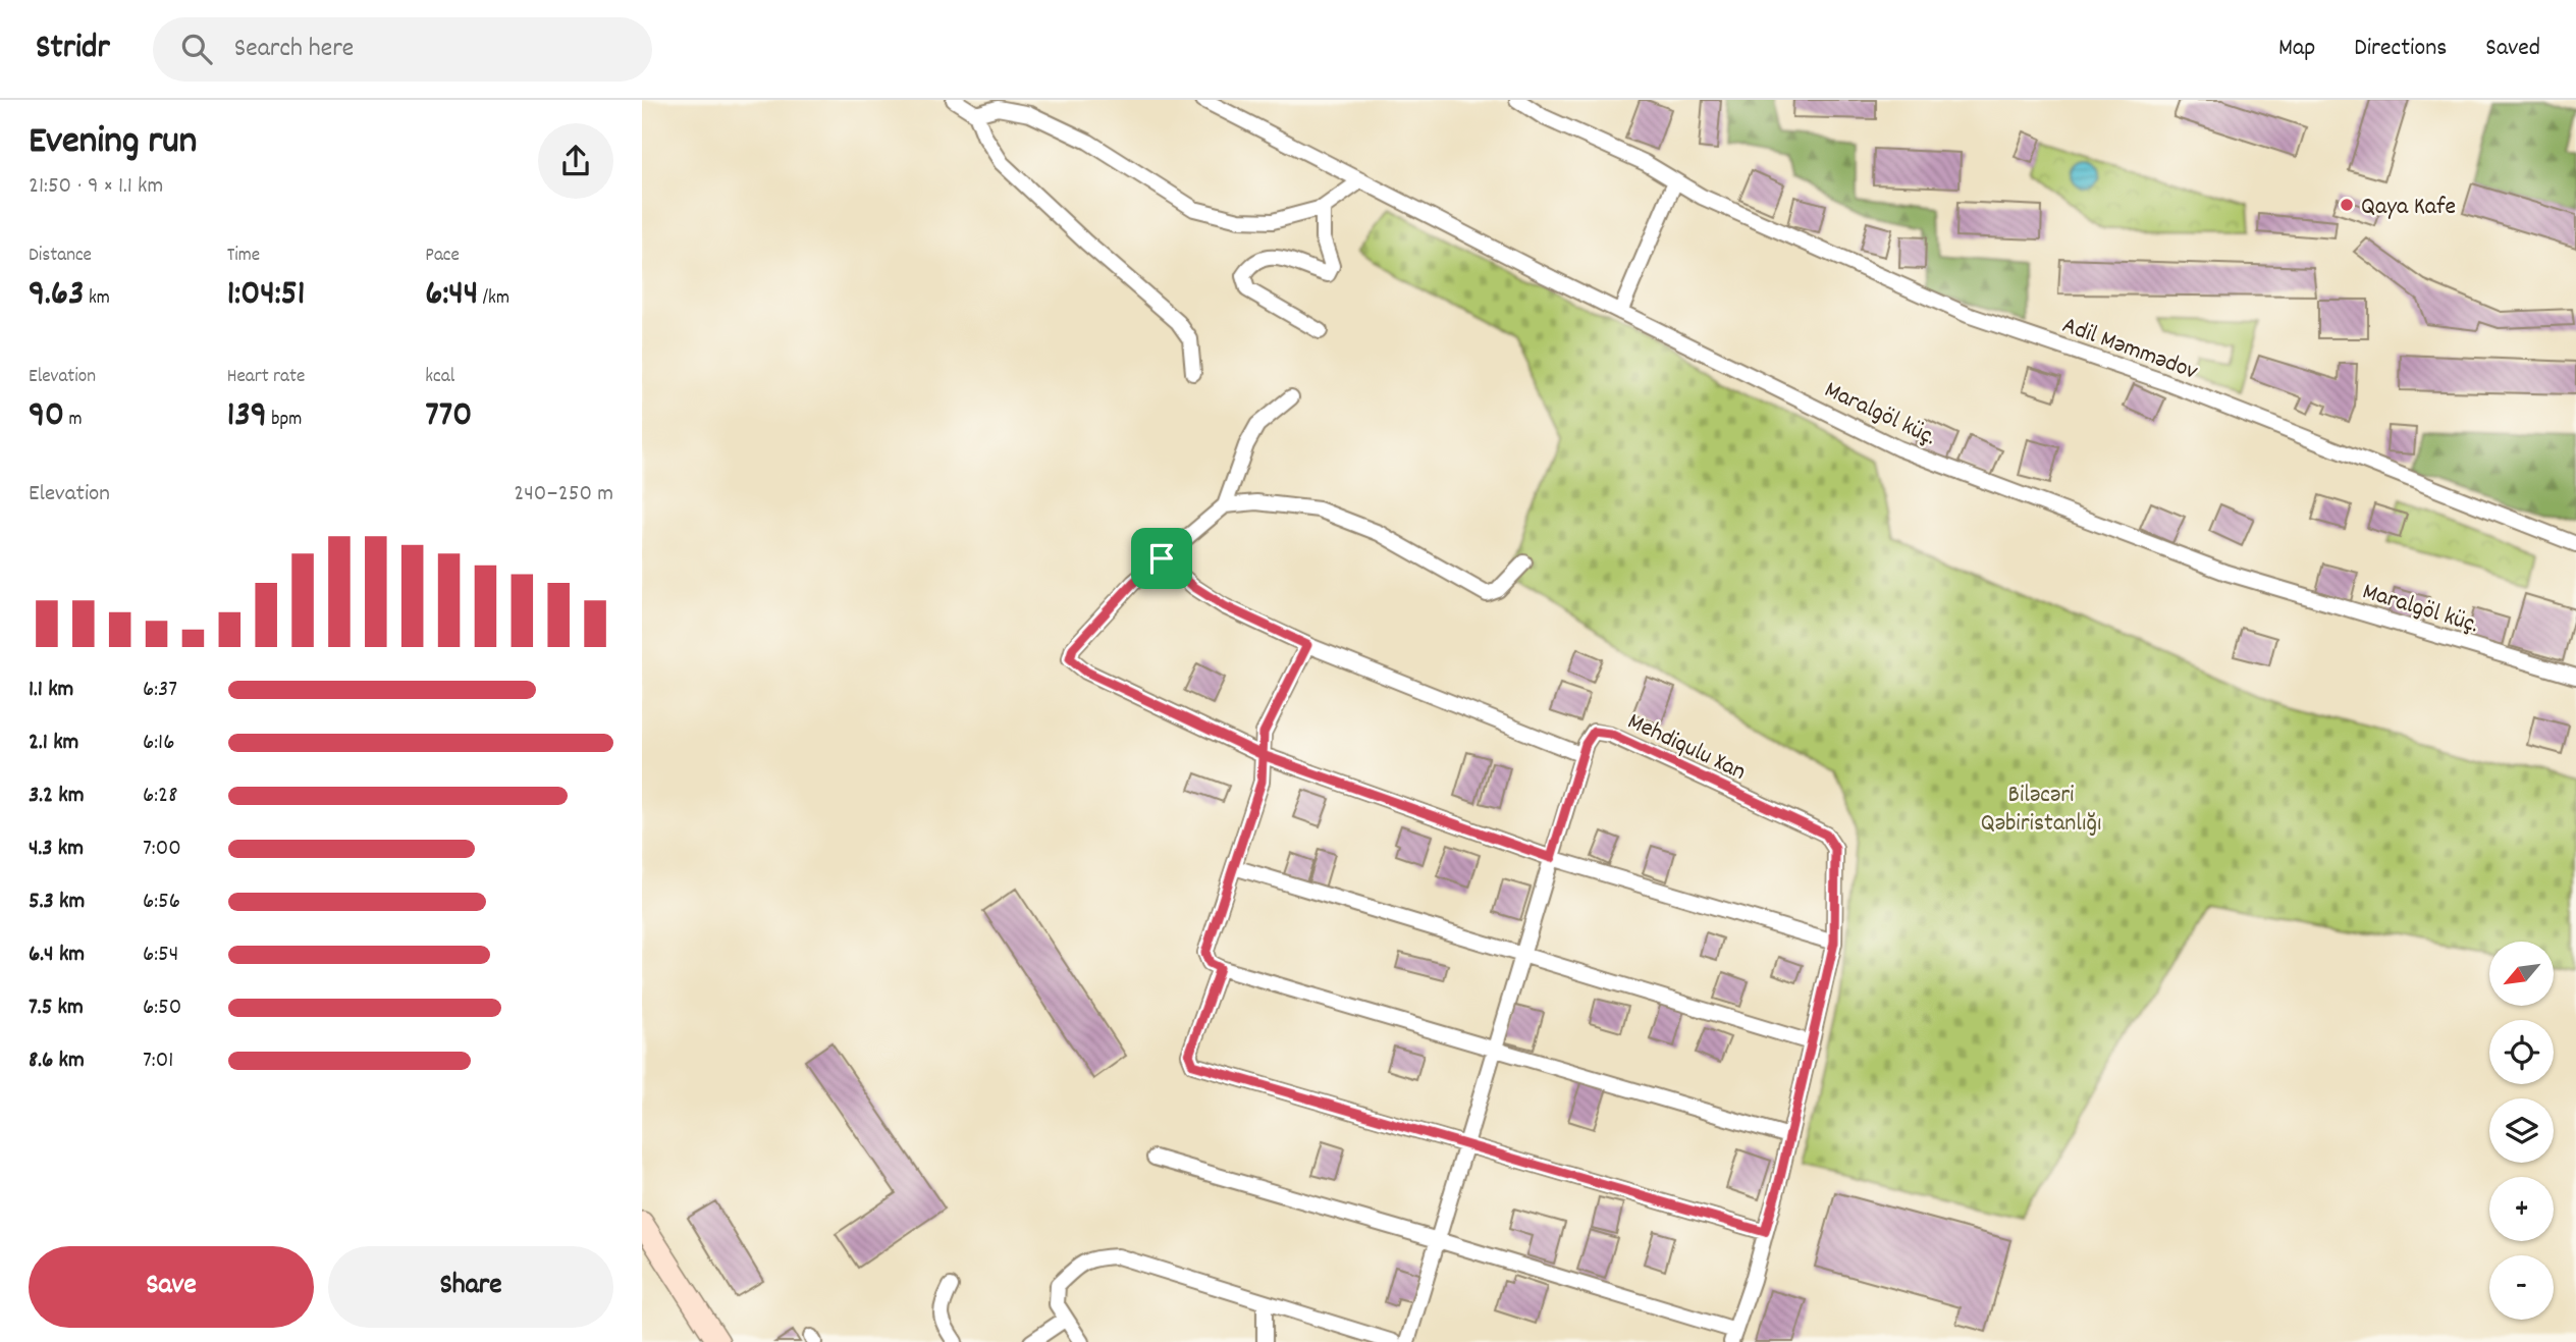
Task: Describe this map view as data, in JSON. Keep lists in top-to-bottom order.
{
  "streets": {
    "street": ["Adil Məmmədov", "Maralgöl küç.", "Mehdiqulu Xan"]
  },
  "parks": ["Biləcəri Qəbiristanlığı"],
  "places": ["Qaya Kafe"],
  "north": "bottom left",
  "page": {
    "header": "Stridr",
    "search": "Search here",
    "nav": ["Map", "Directions", "Saved"],
    "heading": ["Evening run", "21:50 · 9 × 1.1 km"],
    "stats": [
      ["Distance", "9.63 km"],
      ["Time", "1:04:51"],
      ["Pace", "6:44 /km"],
      ["Elevation", "90 m"],
      ["Heart rate", "139 bpm"],
      ["kcal", "770"]
    ],
    "chart": ["Elevation", "240–250 m"],
    "list": [
      {
        "name": "1.1 km",
        "note": "6:37"
      },
      {
        "name": "2.1 km",
        "note": "6:16"
      },
      {
        "name": "3.2 km",
        "note": "6:28"
      },
      {
        "name": "4.3 km",
        "note": "7:00"
      },
      {
        "name": "5.3 km",
        "note": "6:56"
      },
      {
        "name": "6.4 km",
        "note": "6:54"
      },
      {
        "name": "7.5 km",
        "note": "6:50"
      },
      {
        "name": "8.6 km",
        "note": "7:01"
      }
    ],
    "map_buttons": ["+", "−"],
    "buttons": ["Save", "Share"]
  }
}
